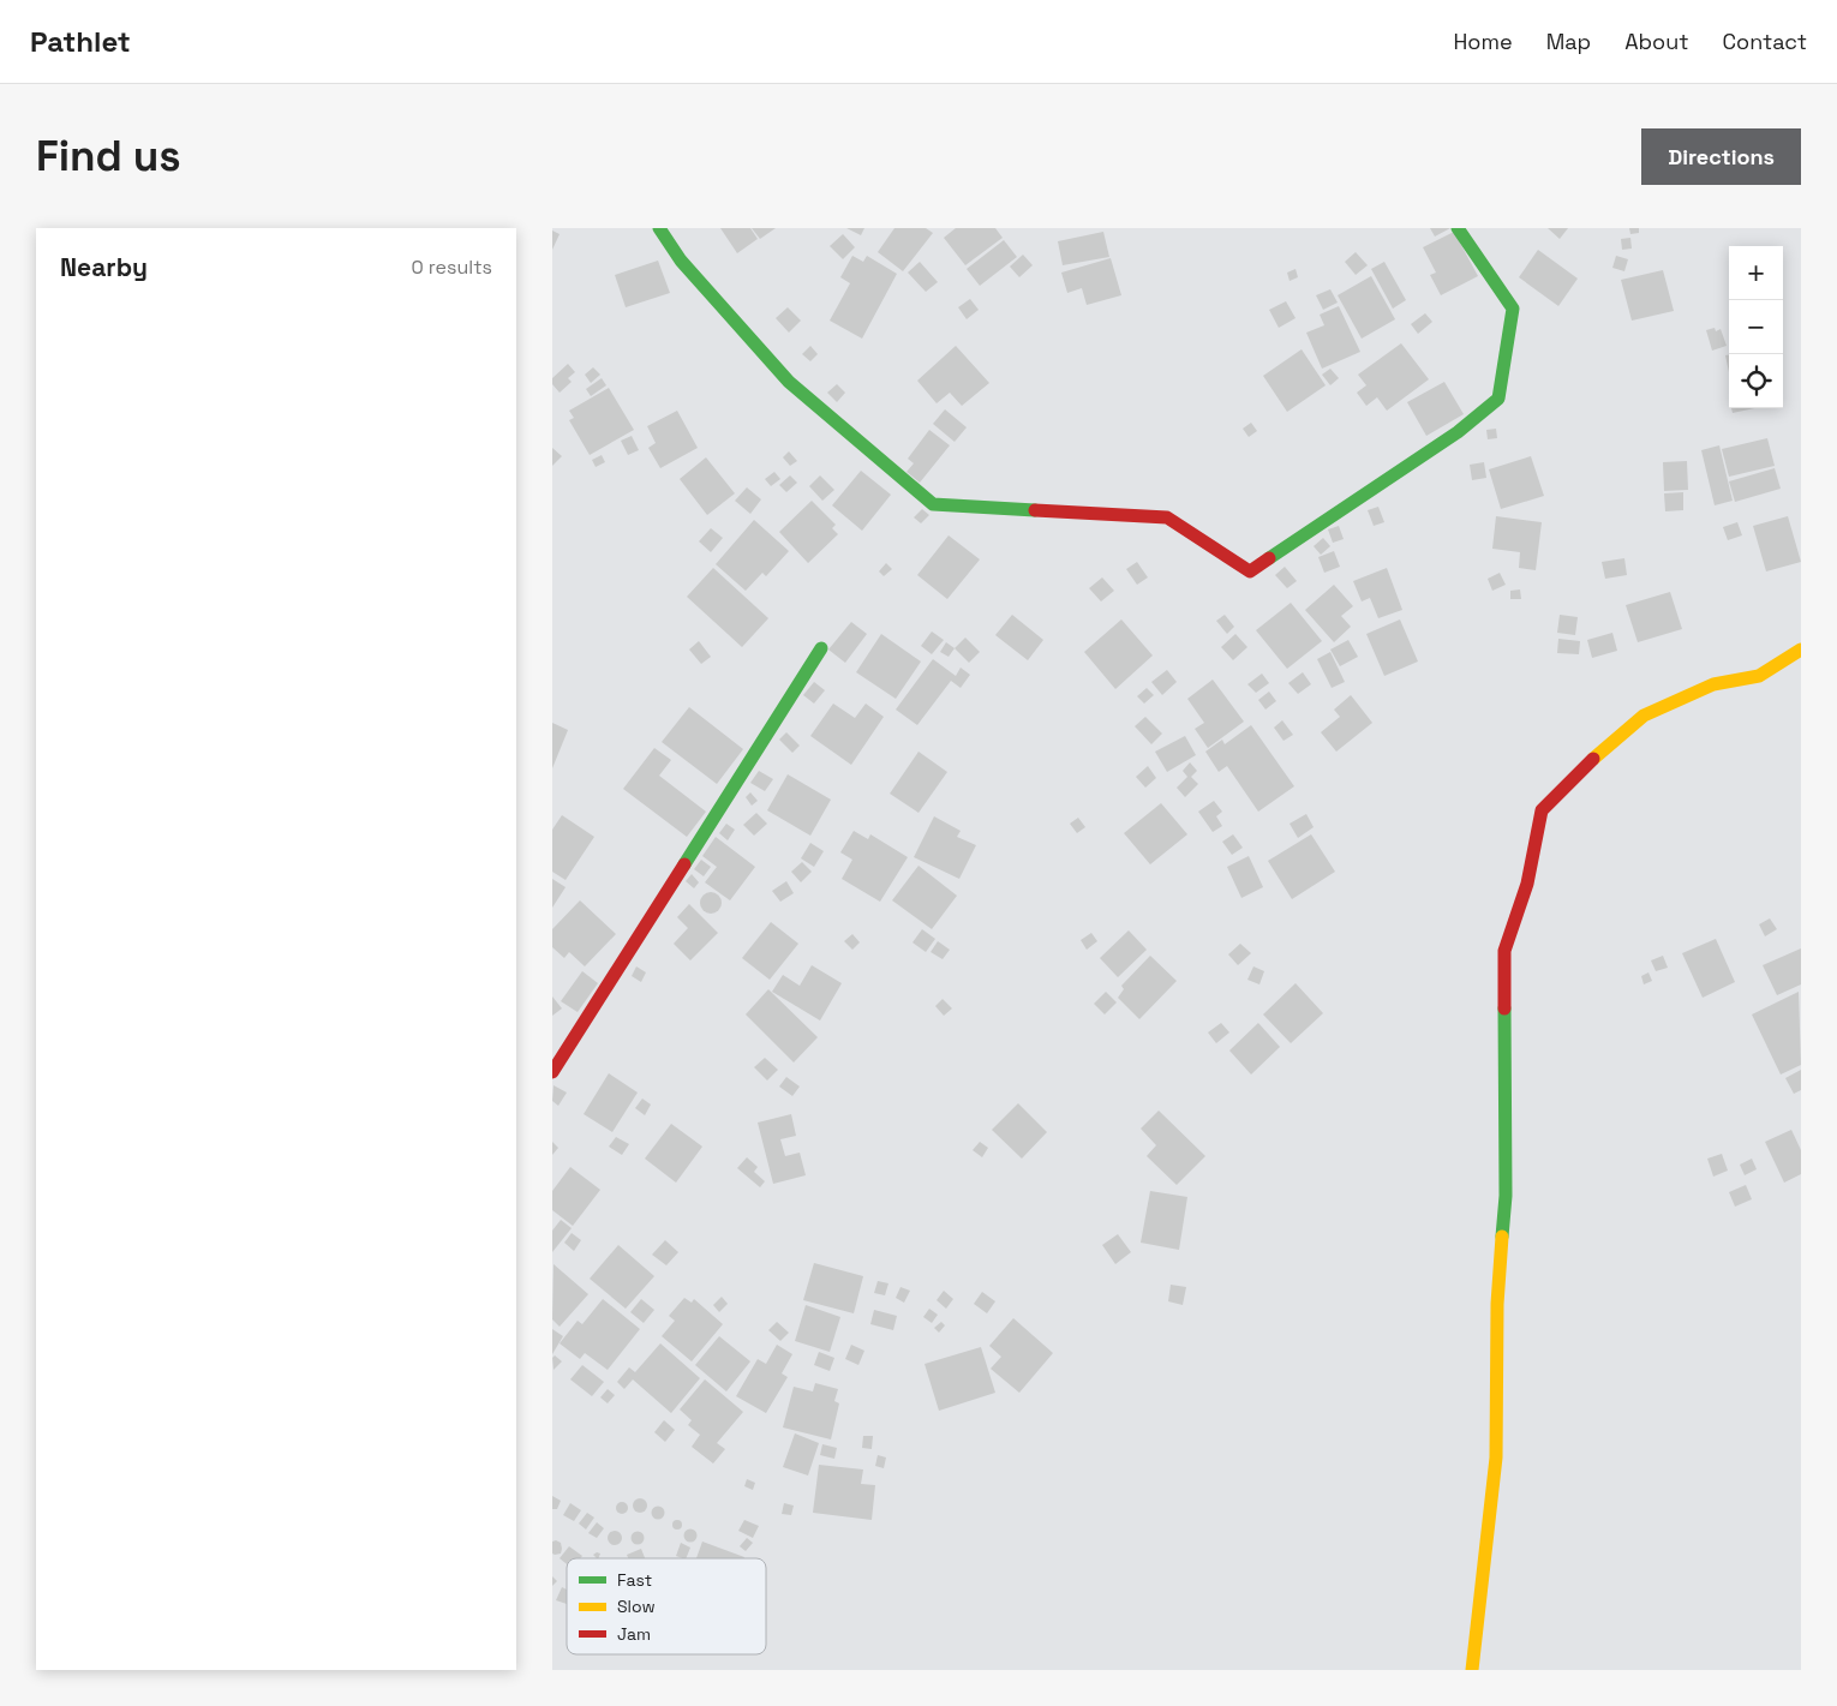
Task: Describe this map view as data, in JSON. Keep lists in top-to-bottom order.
{
  "legend": ["Fast", "Slow", "Jam"],
  "page": {
    "header": "Pathlet",
    "nav": [
      "Home",
      "Map",
      "About",
      "Contact"
    ],
    "buttons": "Directions",
    "title": "Find us",
    "heading": ["Nearby", "0 results"],
    "map_buttons": ["+", "−"]
  }
}
